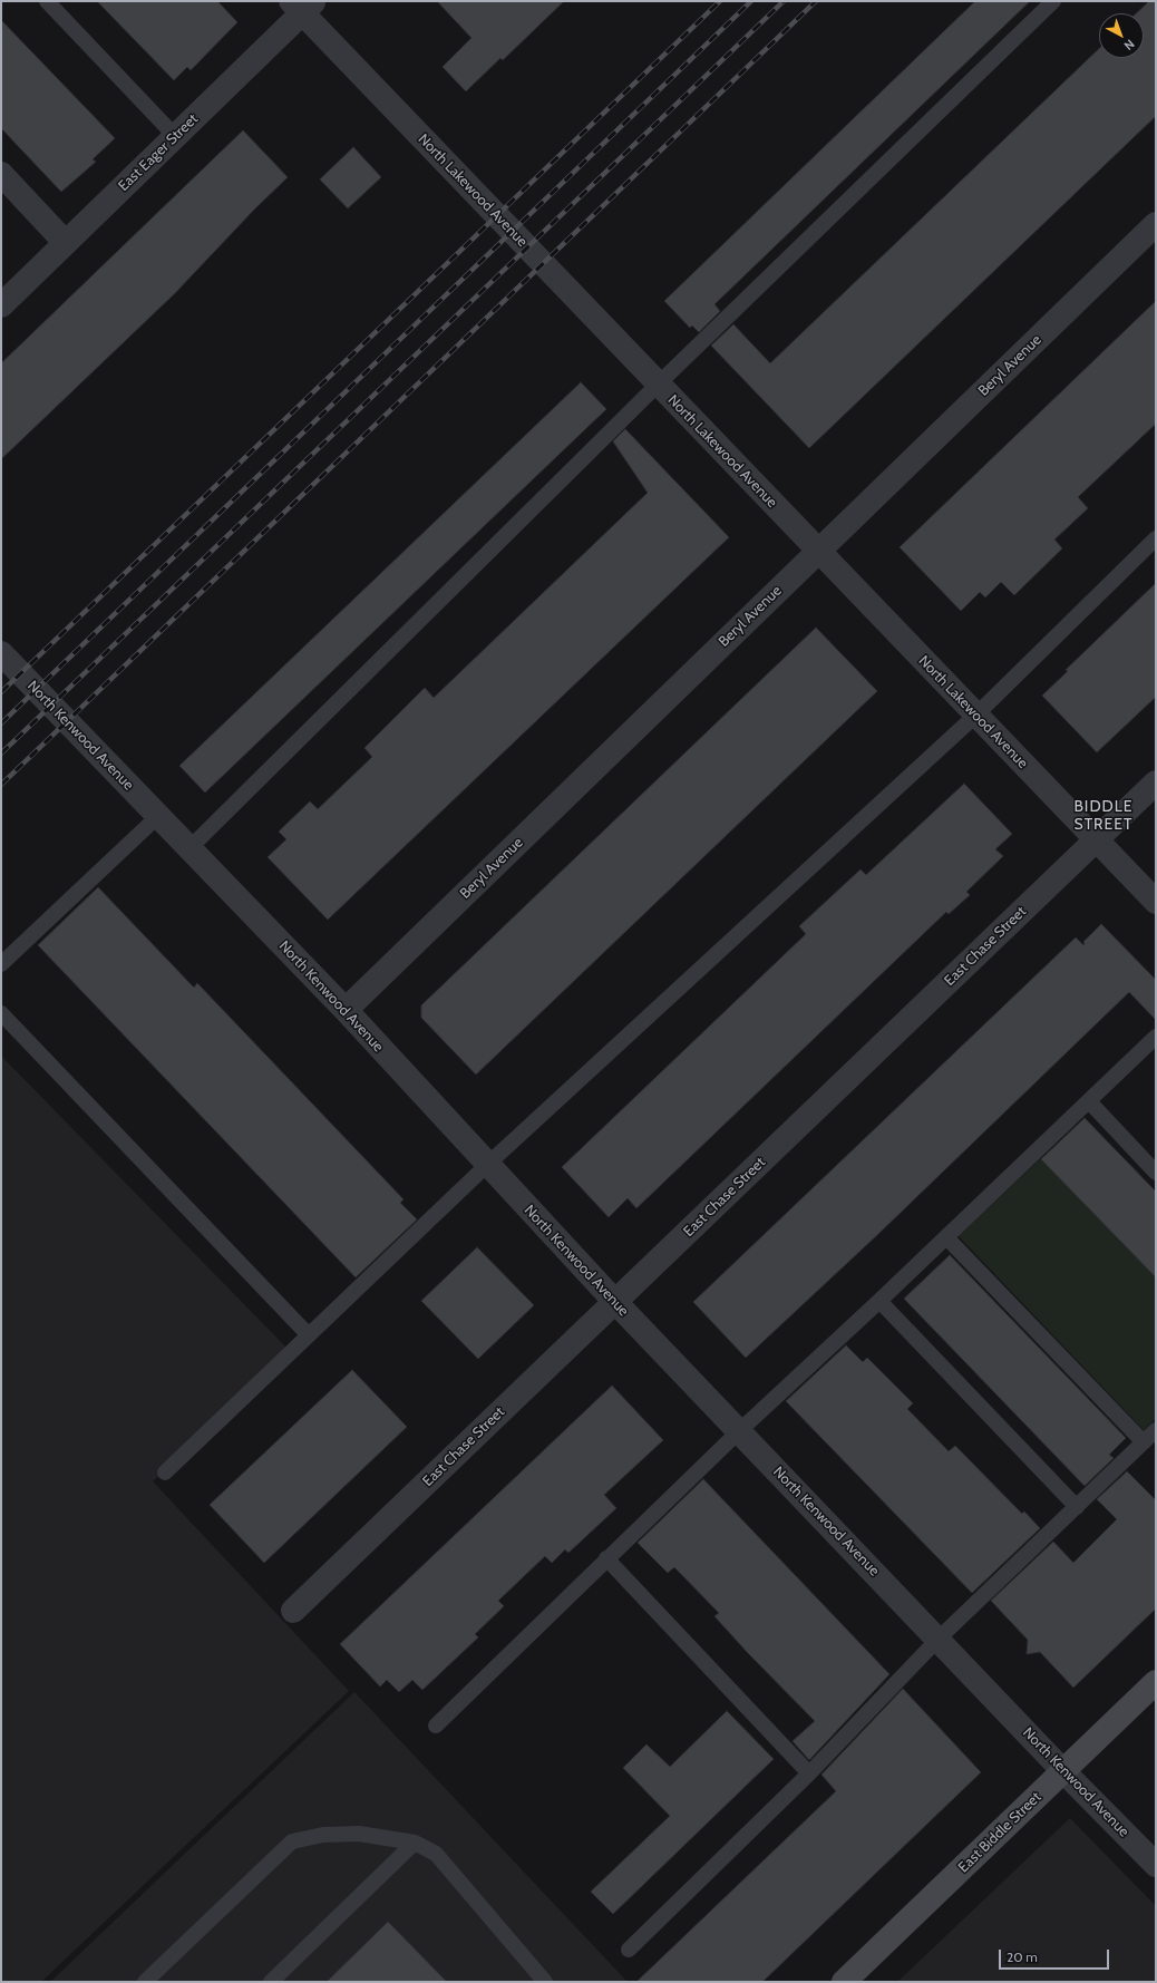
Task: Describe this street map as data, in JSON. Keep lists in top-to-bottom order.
{
  "streets": {
    "street": [
      "East Eager Street",
      "North Lakewood Avenue",
      "Beryl Avenue",
      "North Kenwood Avenue",
      "East Chase Street",
      "East Biddle Street"
    ]
  },
  "crossings": [
    ["East Eager Street", "North Lakewood Avenue"],
    ["North Lakewood Avenue", "Beryl Avenue"],
    ["North Lakewood Avenue", "East Chase Street"],
    ["Beryl Avenue", "North Kenwood Avenue"],
    ["North Kenwood Avenue", "East Chase Street"],
    ["North Kenwood Avenue", "East Biddle Street"]
  ],
  "districts": ["BIDDLE STREET"],
  "scale_bar": "20 m",
  "north": "bottom right"
}
